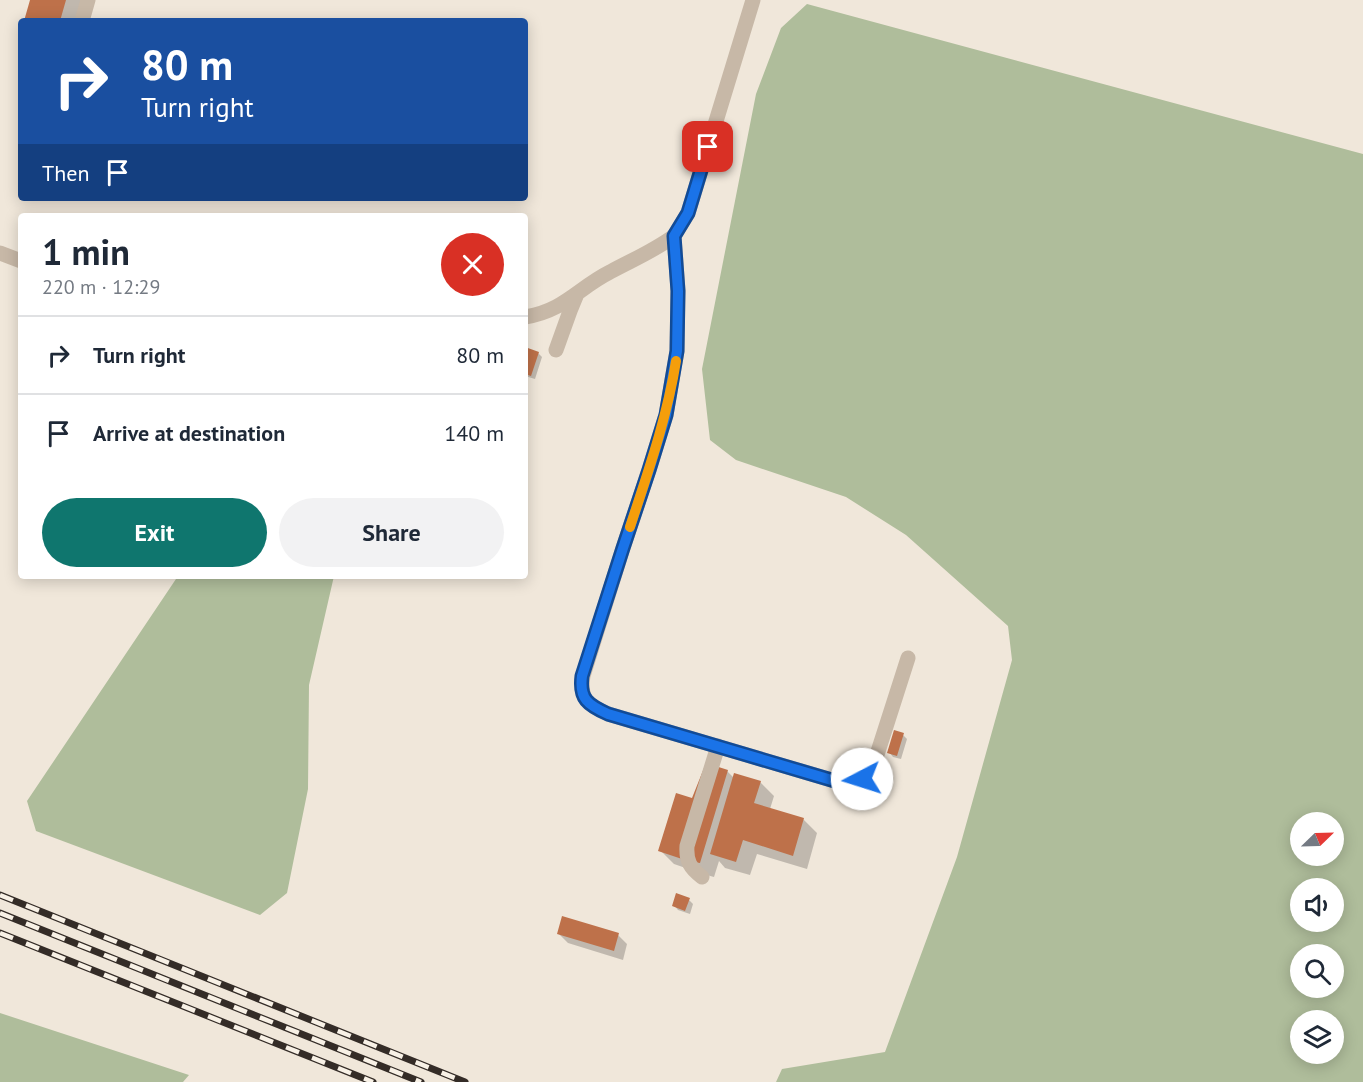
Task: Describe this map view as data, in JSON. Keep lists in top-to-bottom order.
{
  "north": "top right",
  "page": {
    "turn": ["80 m", "Turn right"],
    "then": "Then",
    "heading": ["1 min", "220 m · 12:29"],
    "list": [
      {
        "name": "Turn right",
        "value": "80 m"
      },
      {
        "name": "Arrive at destination",
        "value": "140 m"
      }
    ],
    "buttons": ["Exit", "Share"]
  }
}
